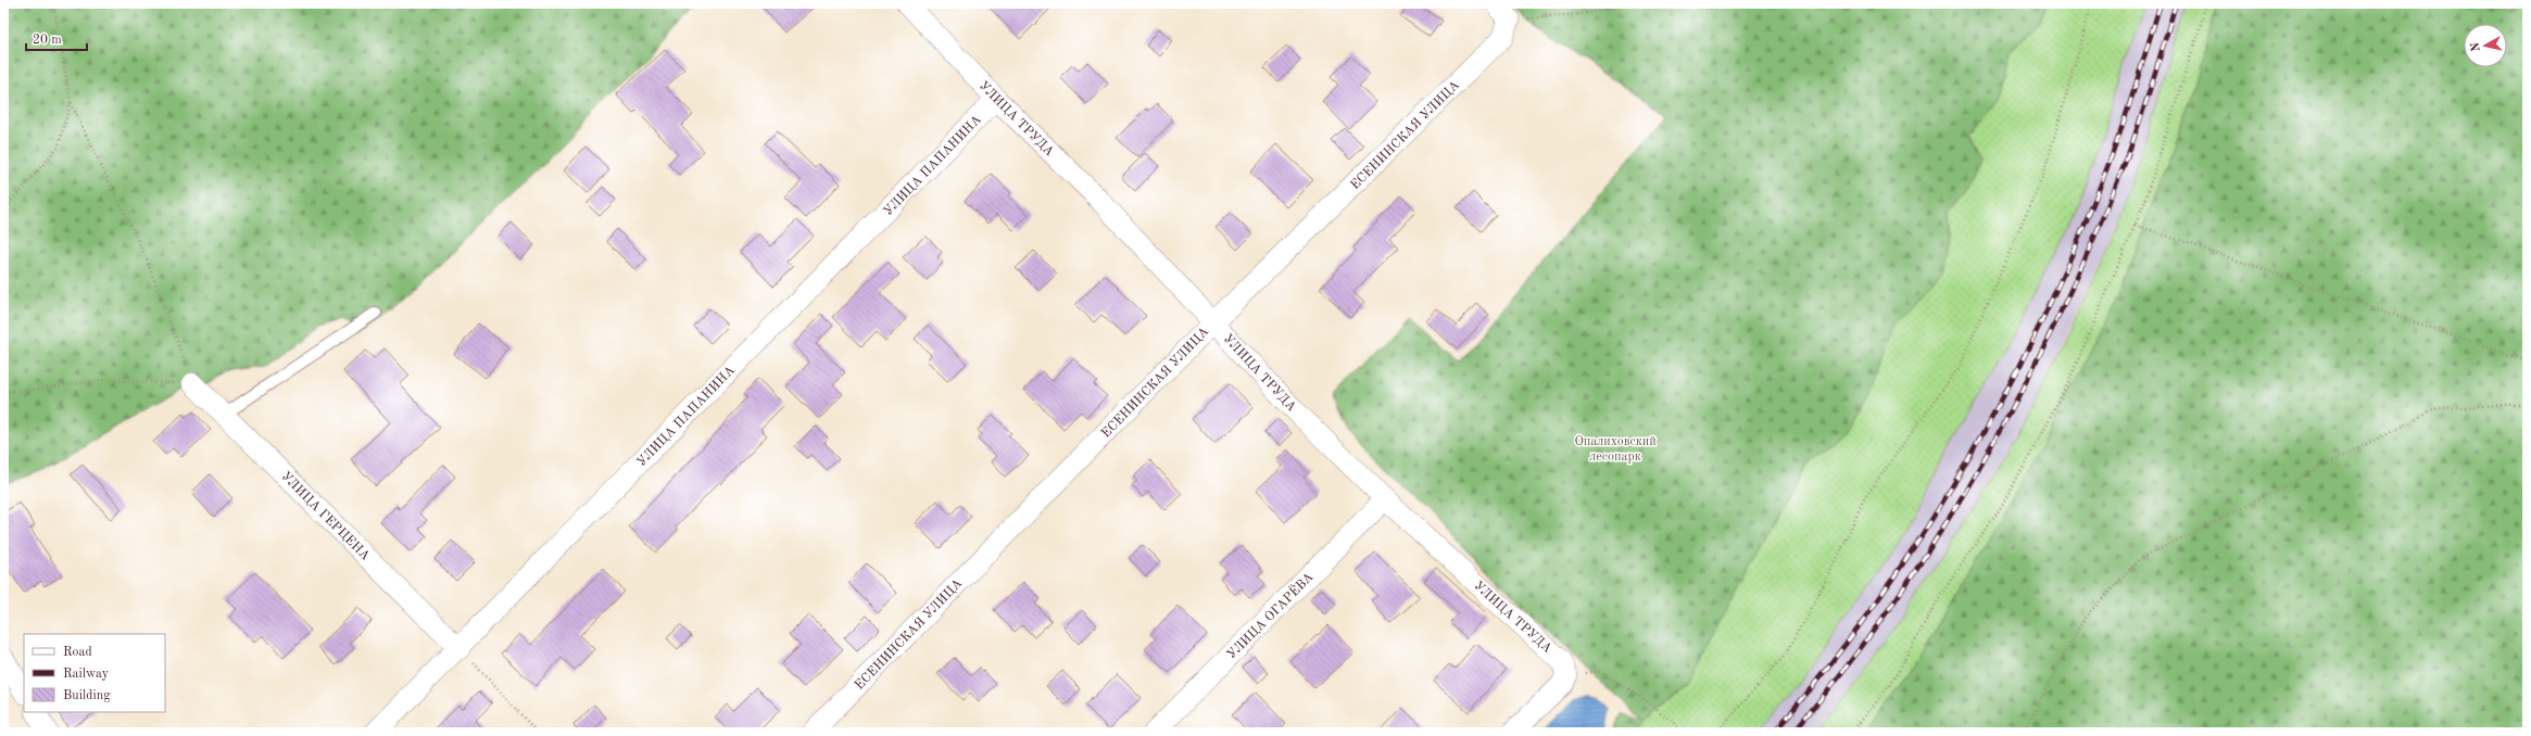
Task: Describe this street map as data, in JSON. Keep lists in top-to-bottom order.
{
  "streets": {
    "street": [
      "УЛИЦА ТРУДА",
      "ЕСЕНИНСКАЯ УЛИЦА",
      "УЛИЦА ПАПАНИНА",
      "УЛИЦА ГЕРЦЕНА",
      "УЛИЦА ОГАРЁВА"
    ]
  },
  "crossings": [
    ["УЛИЦА ТРУДА", "ЕСЕНИНСКАЯ УЛИЦА"],
    ["УЛИЦА ТРУДА", "УЛИЦА ПАПАНИНА"],
    ["УЛИЦА ТРУДА", "УЛИЦА ОГАРЁВА"],
    ["УЛИЦА ПАПАНИНА", "УЛИЦА ГЕРЦЕНА"]
  ],
  "parks": ["Опалиховский лесопарк"],
  "legend": ["Road", "Railway", "Building"],
  "scale_bar": "20 m",
  "north": "left"
}
